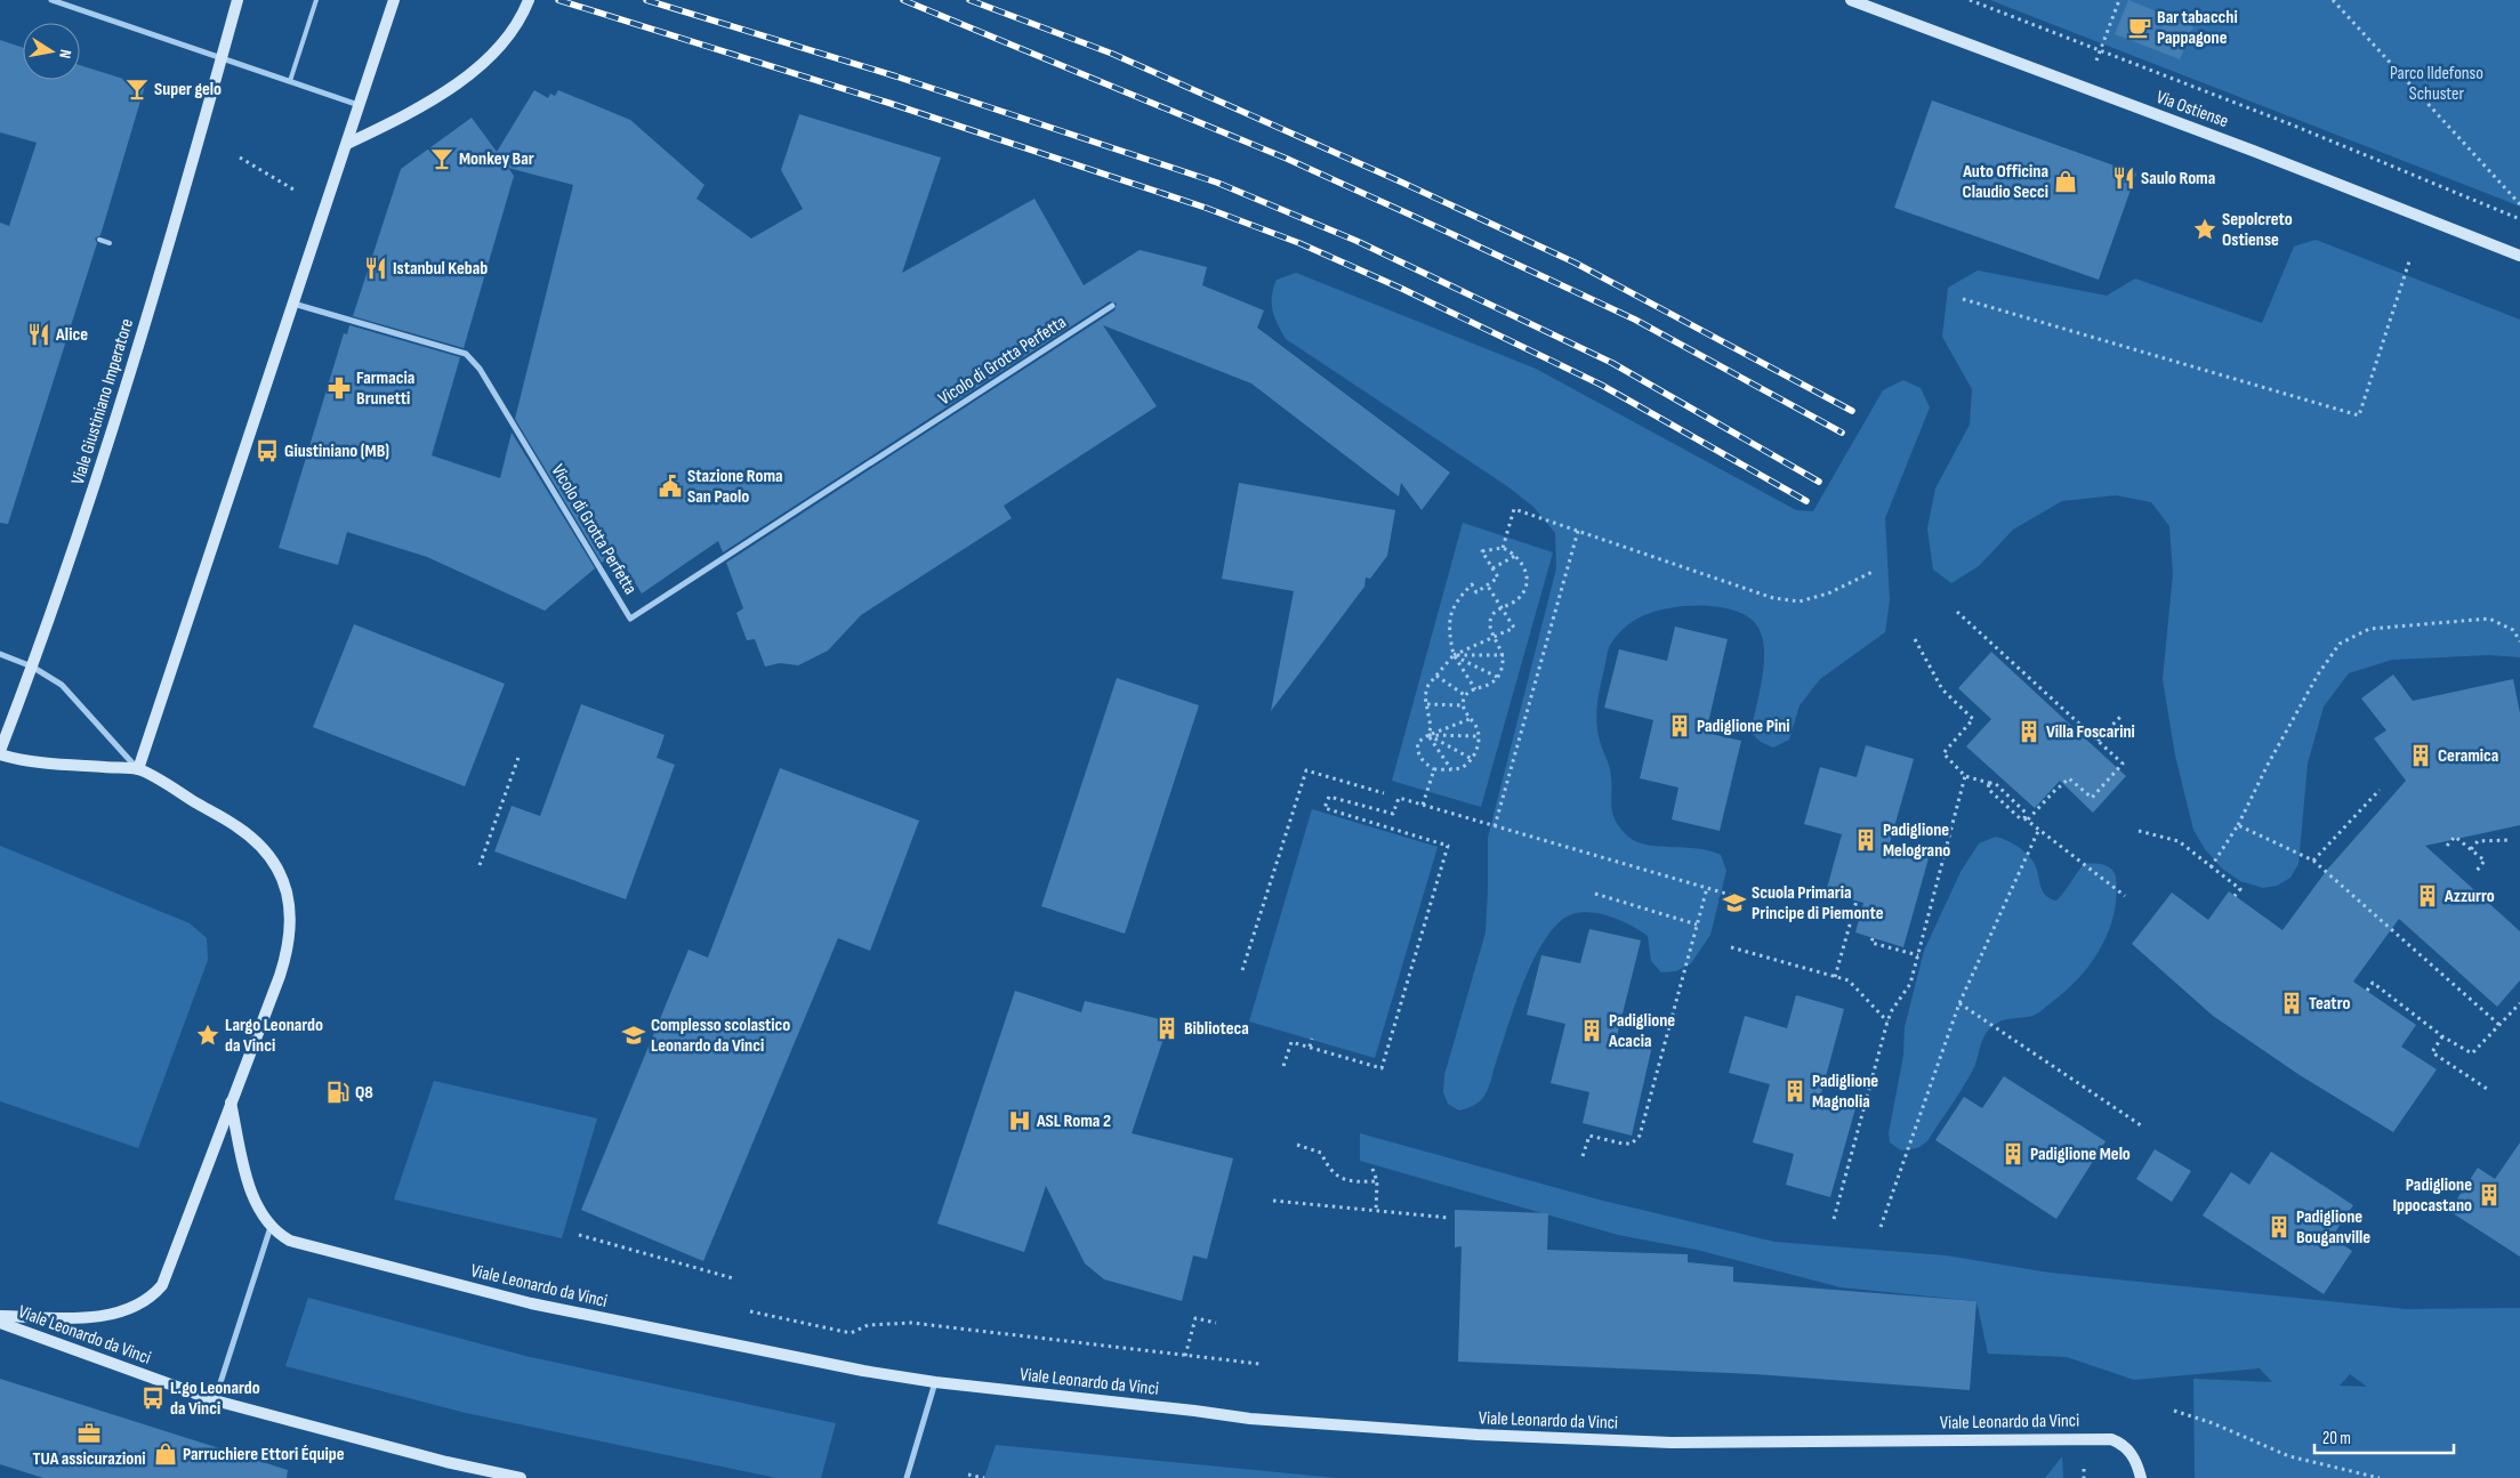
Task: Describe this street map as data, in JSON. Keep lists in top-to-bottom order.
{
  "streets": {
    "street": [
      "Via Ostiense",
      "Vicolo di Grotta Perfetta",
      "Viale Giustiniano Imperatore",
      "Viale Leonardo da Vinci"
    ]
  },
  "parks": ["Parco Ildefonso Schuster"],
  "places": {
    "cafe": ["Bar tabacchi Pappagone"],
    "bar": ["Super gelo", "Monkey Bar"],
    "restaurant": ["Saulo Roma", "Istanbul Kebab", "Alice"],
    "shop": ["Auto Officina Claudio Secci", "Parruchiere Ettori Équipe"],
    "place": ["Sepolcreto Ostiense", "Largo Leonardo da Vinci"],
    "pharmacy": ["Farmacia Brunetti"],
    "bus stop": ["Giustiniano (MB)", "L.go Leonardo da Vinci"],
    "public building": ["Stazione Roma San Paolo"],
    "building": [
      "Padiglione Pini",
      "Villa Foscarini",
      "Ceramica",
      "Padiglione Melograno",
      "Azzurro",
      "Teatro",
      "Biblioteca",
      "Padiglione Acacia",
      "Padiglione Magnolia",
      "Padiglione Melo",
      "Padiglione Ippocastano",
      "Padiglione Bouganville"
    ],
    "school or university": ["Scuola Primaria Principe di Piemonte", "Complesso scolastico Leonardo da Vinci"],
    "fuel station": ["Q8"],
    "hospital": ["ASL Roma 2"],
    "office": ["TUA assicurazioni"]
  },
  "scale_bar": "20 m",
  "north": "right"
}
